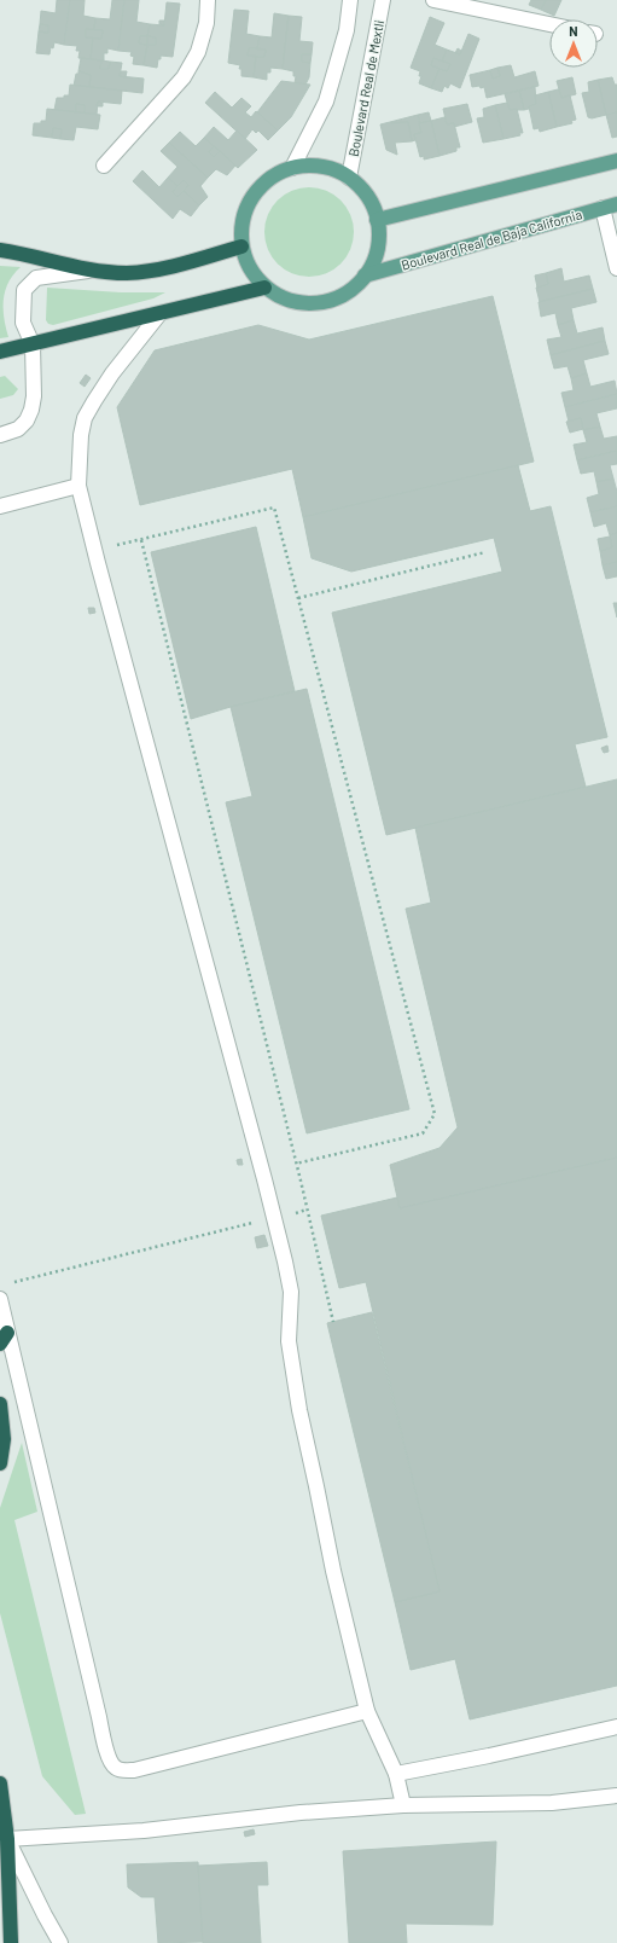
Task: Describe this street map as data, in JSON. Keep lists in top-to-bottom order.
{
  "streets": {
    "main road": ["Boulevard Real de Baja California"],
    "street": ["Boulevard Real de Mextli"]
  },
  "crossings": [
    ["Boulevard Real de Mextli", "Boulevard Real de Baja California"]
  ],
  "north": "top"
}
